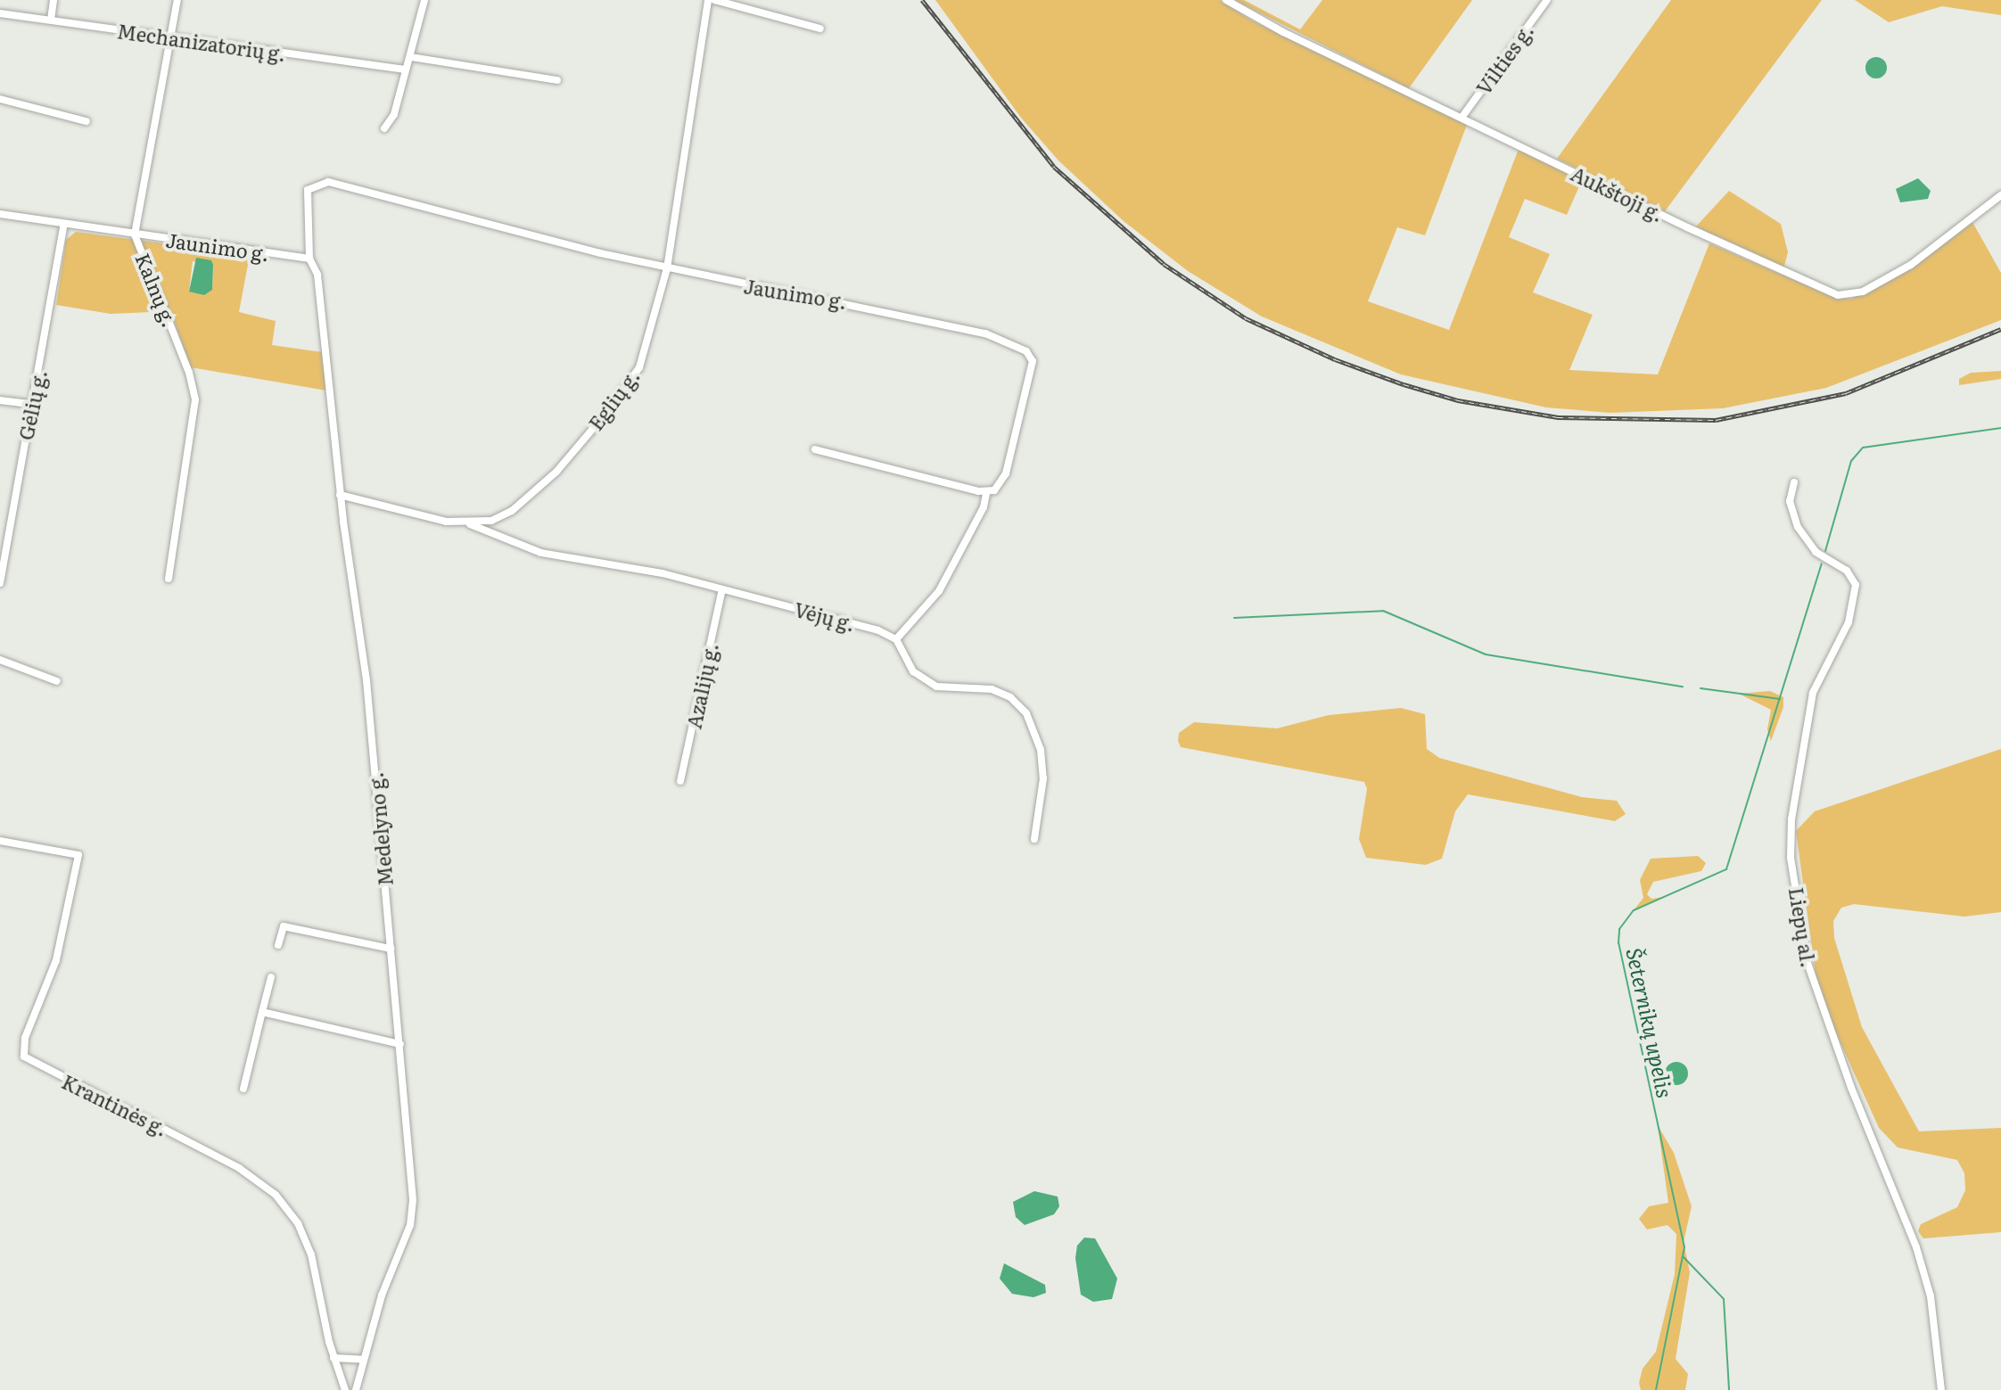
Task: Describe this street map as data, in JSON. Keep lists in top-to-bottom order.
{
  "streets": {
    "street": [
      "Mechanizatorių g.",
      "Vilties g.",
      "Aukštoji g.",
      "Jaunimo g.",
      "Kalnų g.",
      "Eglių g.",
      "Gėlių g.",
      "Vėjų g.",
      "Azalijų g.",
      "Medelyno g.",
      "Liepų al.",
      "Krantinės g."
    ]
  },
  "crossings": [
    ["Mechanizatorių g.", "Kalnų g."],
    ["Vilties g.", "Aukštoji g."],
    ["Jaunimo g.", "Kalnų g."],
    ["Jaunimo g.", "Eglių g."],
    ["Jaunimo g.", "Gėlių g."],
    ["Jaunimo g.", "Medelyno g."],
    ["Eglių g.", "Vėjų g."],
    ["Vėjų g.", "Azalijų g."]
  ],
  "water": ["Šeternikų upelis"]
}
